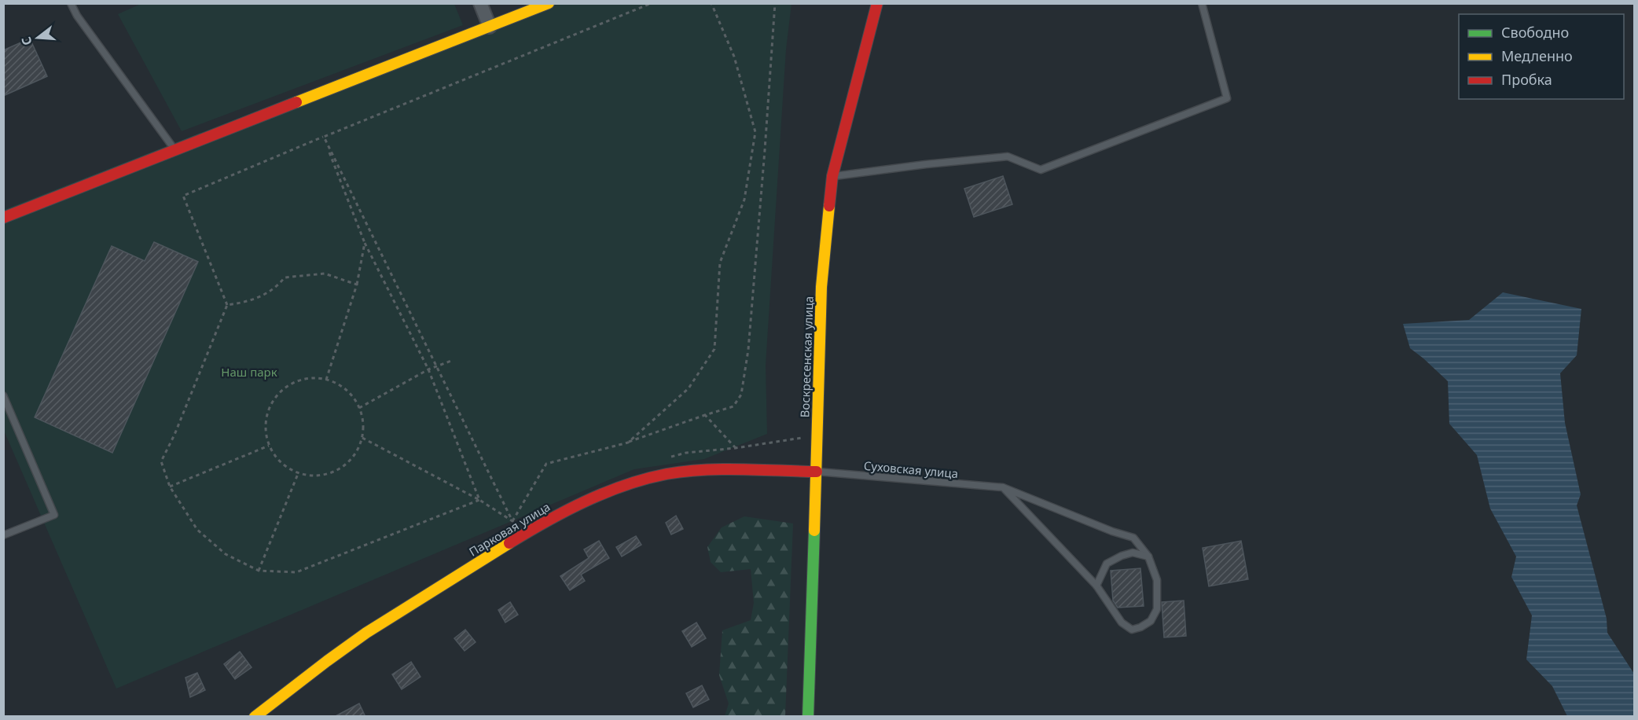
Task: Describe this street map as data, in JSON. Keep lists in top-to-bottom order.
{
  "streets": {
    "street": ["Воскресенская улица", "Парковая улица"],
    "lane": ["Суховская улица"]
  },
  "crossings": [
    ["Воскресенская улица", "Суховская улица"],
    ["Воскресенская улица", "Парковая улица"],
    ["Суховская улица", "Парковая улица"]
  ],
  "parks": ["Наш парк"],
  "legend": ["Свободно", "Медленно", "Пробка"],
  "north": "left"
}
